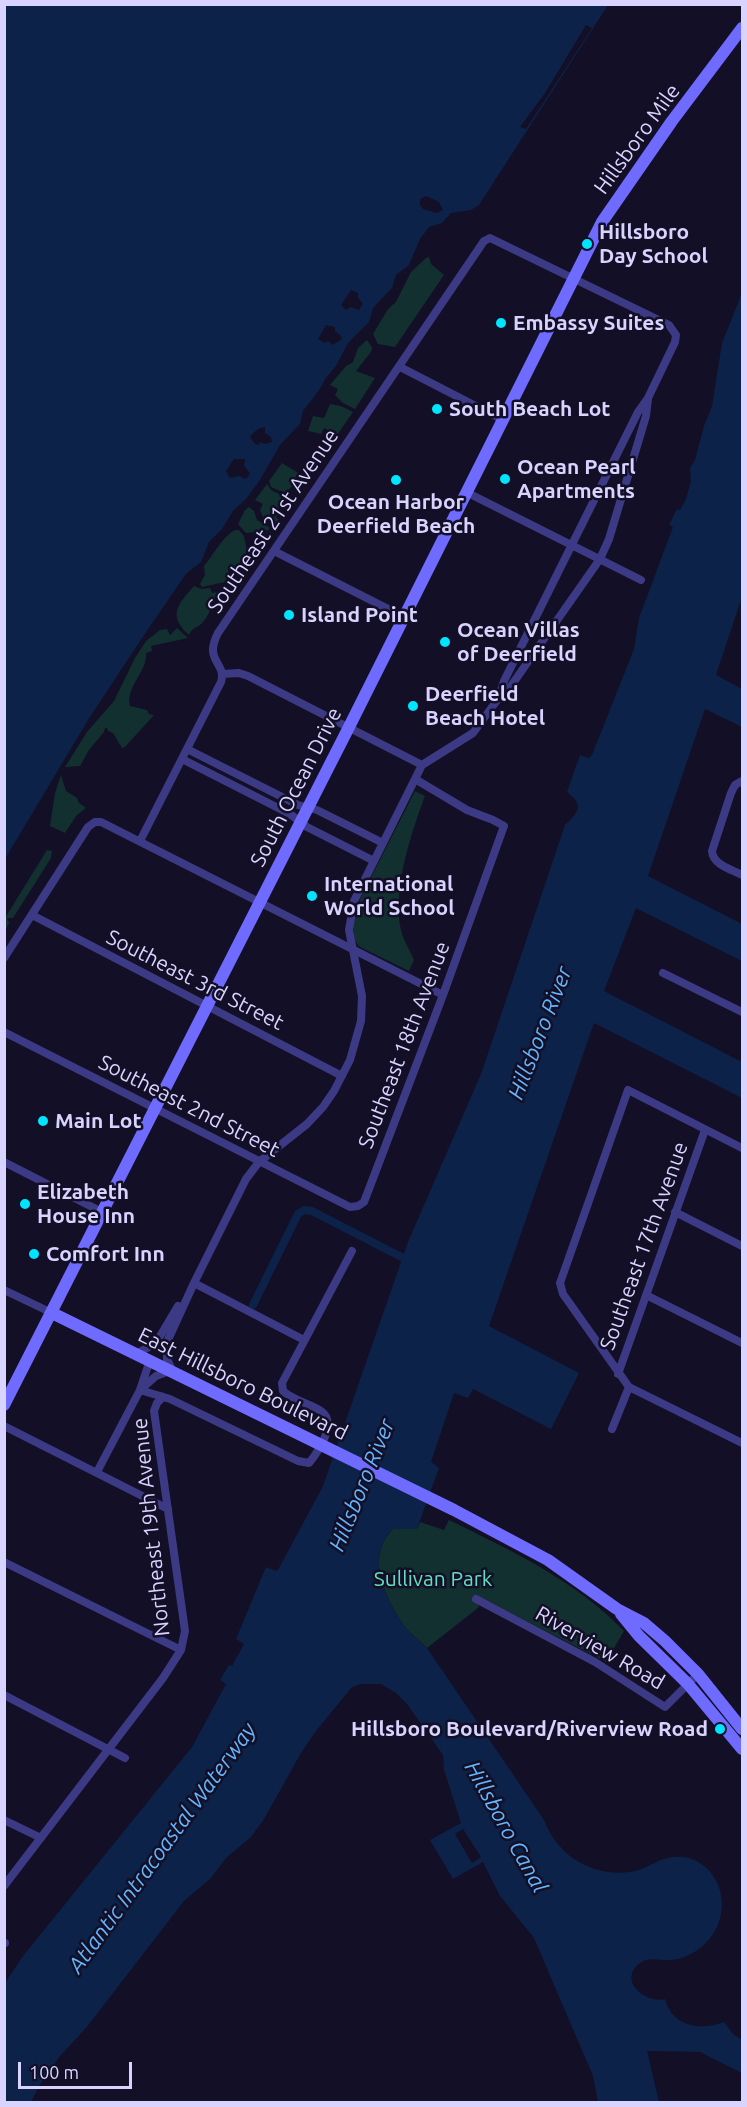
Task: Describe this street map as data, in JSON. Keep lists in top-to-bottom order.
{
  "streets": {
    "main road": ["Hillsboro Mile", "South Ocean Drive", "East Hillsboro Boulevard"],
    "street": [
      "Southeast 21st Avenue",
      "Southeast 3rd Street",
      "Southeast 18th Avenue",
      "Southeast 2nd Street",
      "Southeast 17th Avenue",
      "Northeast 19th Avenue",
      "Riverview Road"
    ]
  },
  "crossings": [
    ["Hillsboro Mile", "Southeast 21st Avenue"],
    ["Hillsboro Mile", "South Ocean Drive"],
    ["Southeast 21st Avenue", "South Ocean Drive"],
    ["South Ocean Drive", "Southeast 3rd Street"],
    ["South Ocean Drive", "Southeast 2nd Street"],
    ["South Ocean Drive", "East Hillsboro Boulevard"],
    ["Southeast 18th Avenue", "Southeast 2nd Street"],
    ["East Hillsboro Boulevard", "Riverview Road"]
  ],
  "water": ["Hillsboro River", "Hillsboro Canal", "Atlantic Intracoastal Waterway"],
  "parks": ["Sullivan Park"],
  "places": [
    "Hillsboro Day School",
    "Embassy Suites",
    "South Beach Lot",
    "Ocean Pearl Apartments",
    "Ocean Harbor Deerfield Beach",
    "Island Point",
    "Ocean Villas of Deerfield",
    "Deerfield Beach Hotel",
    "International World School",
    "Main Lot",
    "Elizabeth House Inn",
    "Comfort Inn",
    "Hillsboro Boulevard/Riverview Road"
  ],
  "scale_bar": "100 m"
}
